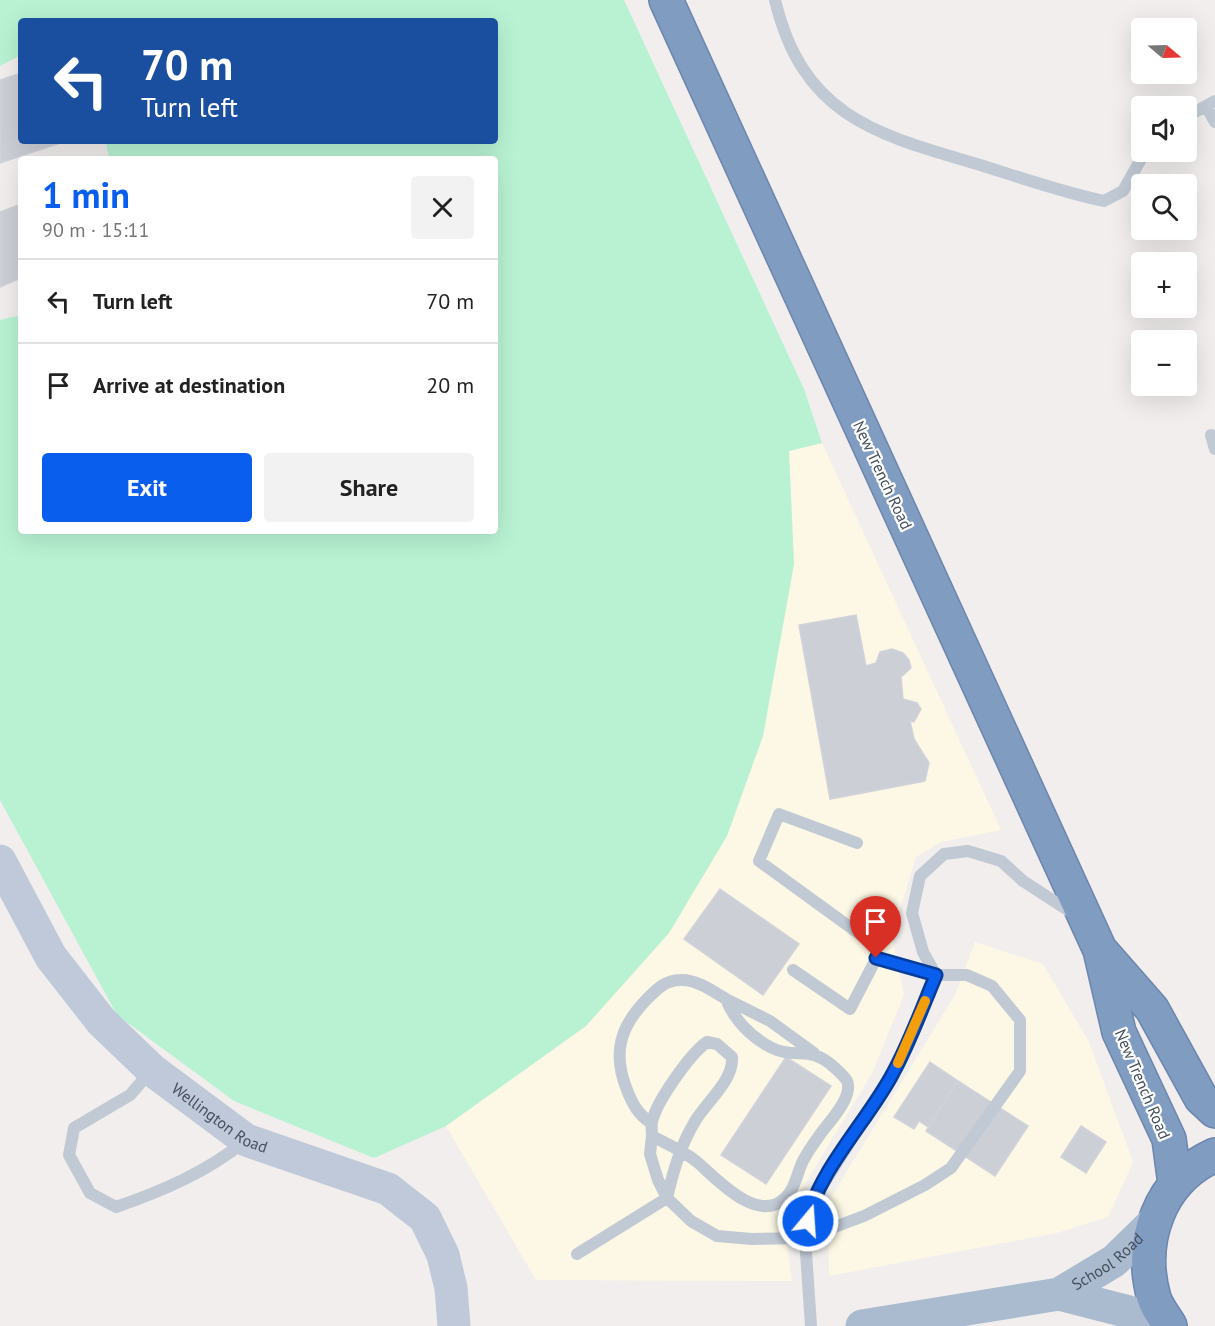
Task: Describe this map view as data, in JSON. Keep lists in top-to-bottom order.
{
  "streets": {
    "highway": ["New Trench Road"],
    "main road": ["School Road"],
    "street": ["Wellington Road"]
  },
  "north": "right",
  "page": {
    "map_buttons": ["+", "−"],
    "turn": ["70 m", "Turn left"],
    "heading": ["1 min", "90 m · 15:11"],
    "list": [
      {
        "name": "Turn left",
        "value": "70 m"
      },
      {
        "name": "Arrive at destination",
        "value": "20 m"
      }
    ],
    "buttons": ["Exit", "Share"]
  }
}
